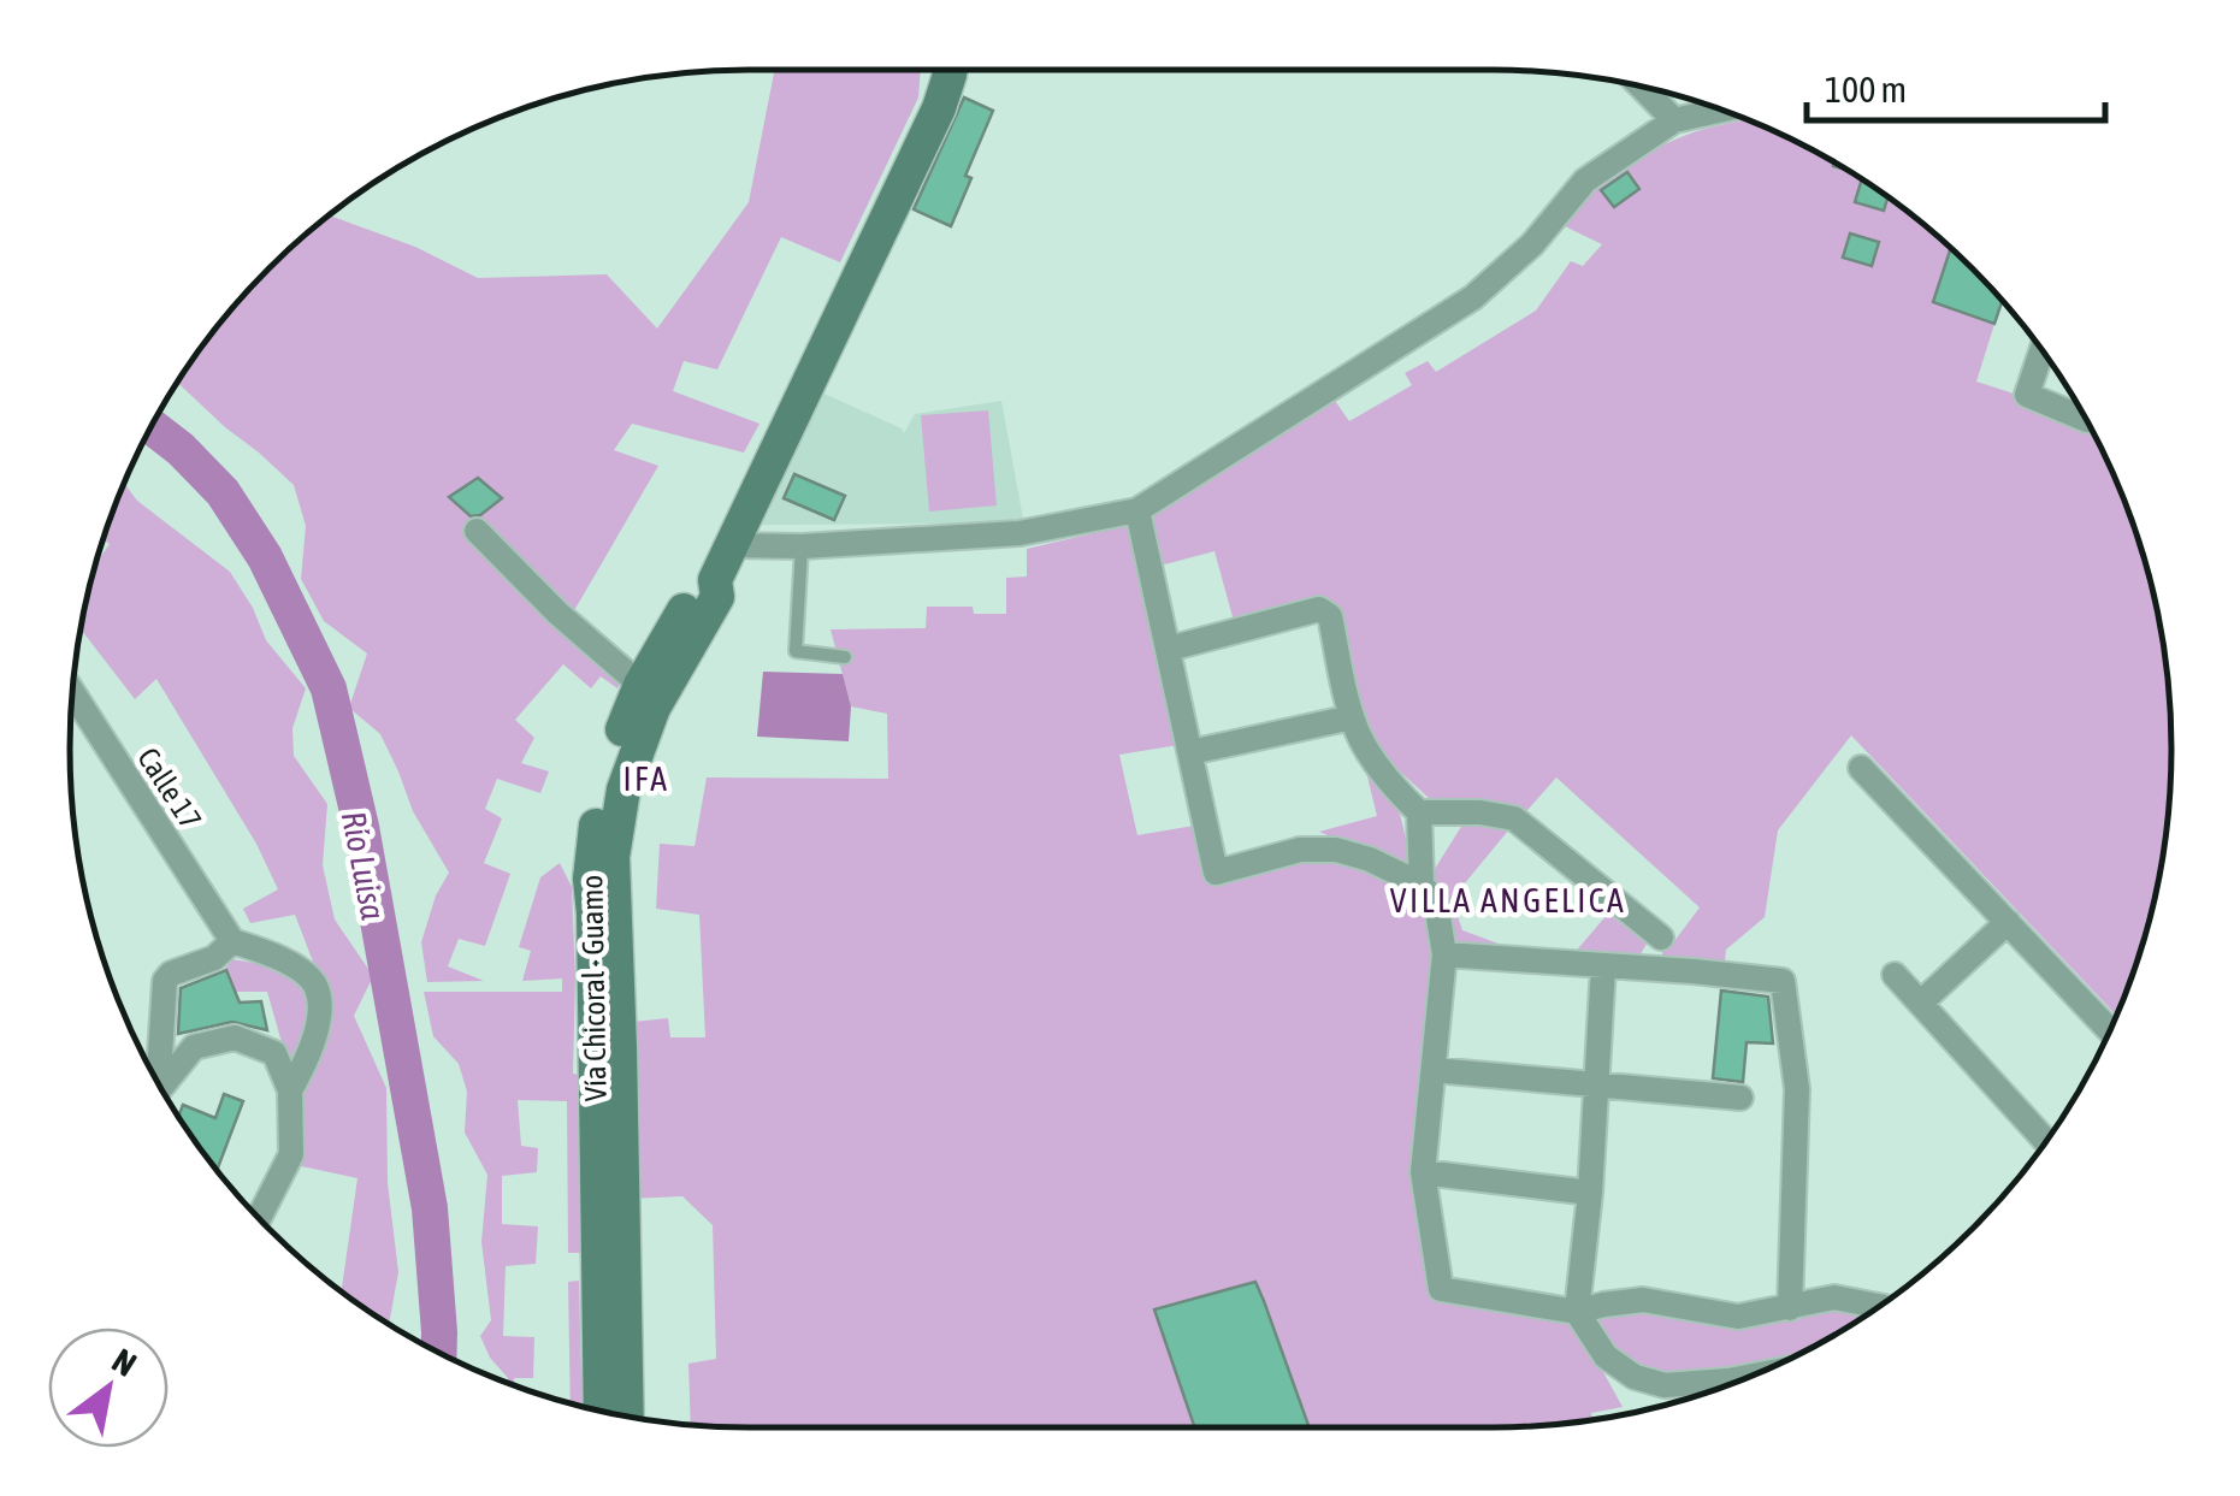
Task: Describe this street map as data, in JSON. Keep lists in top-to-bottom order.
{
  "streets": {
    "street": ["Calle 17", "Vía Chicoral - Guamo"]
  },
  "districts": ["IFA", "VILLA ANGELICA"],
  "water": ["Río Luisa"],
  "scale_bar": "100 m",
  "north": "top right"
}
